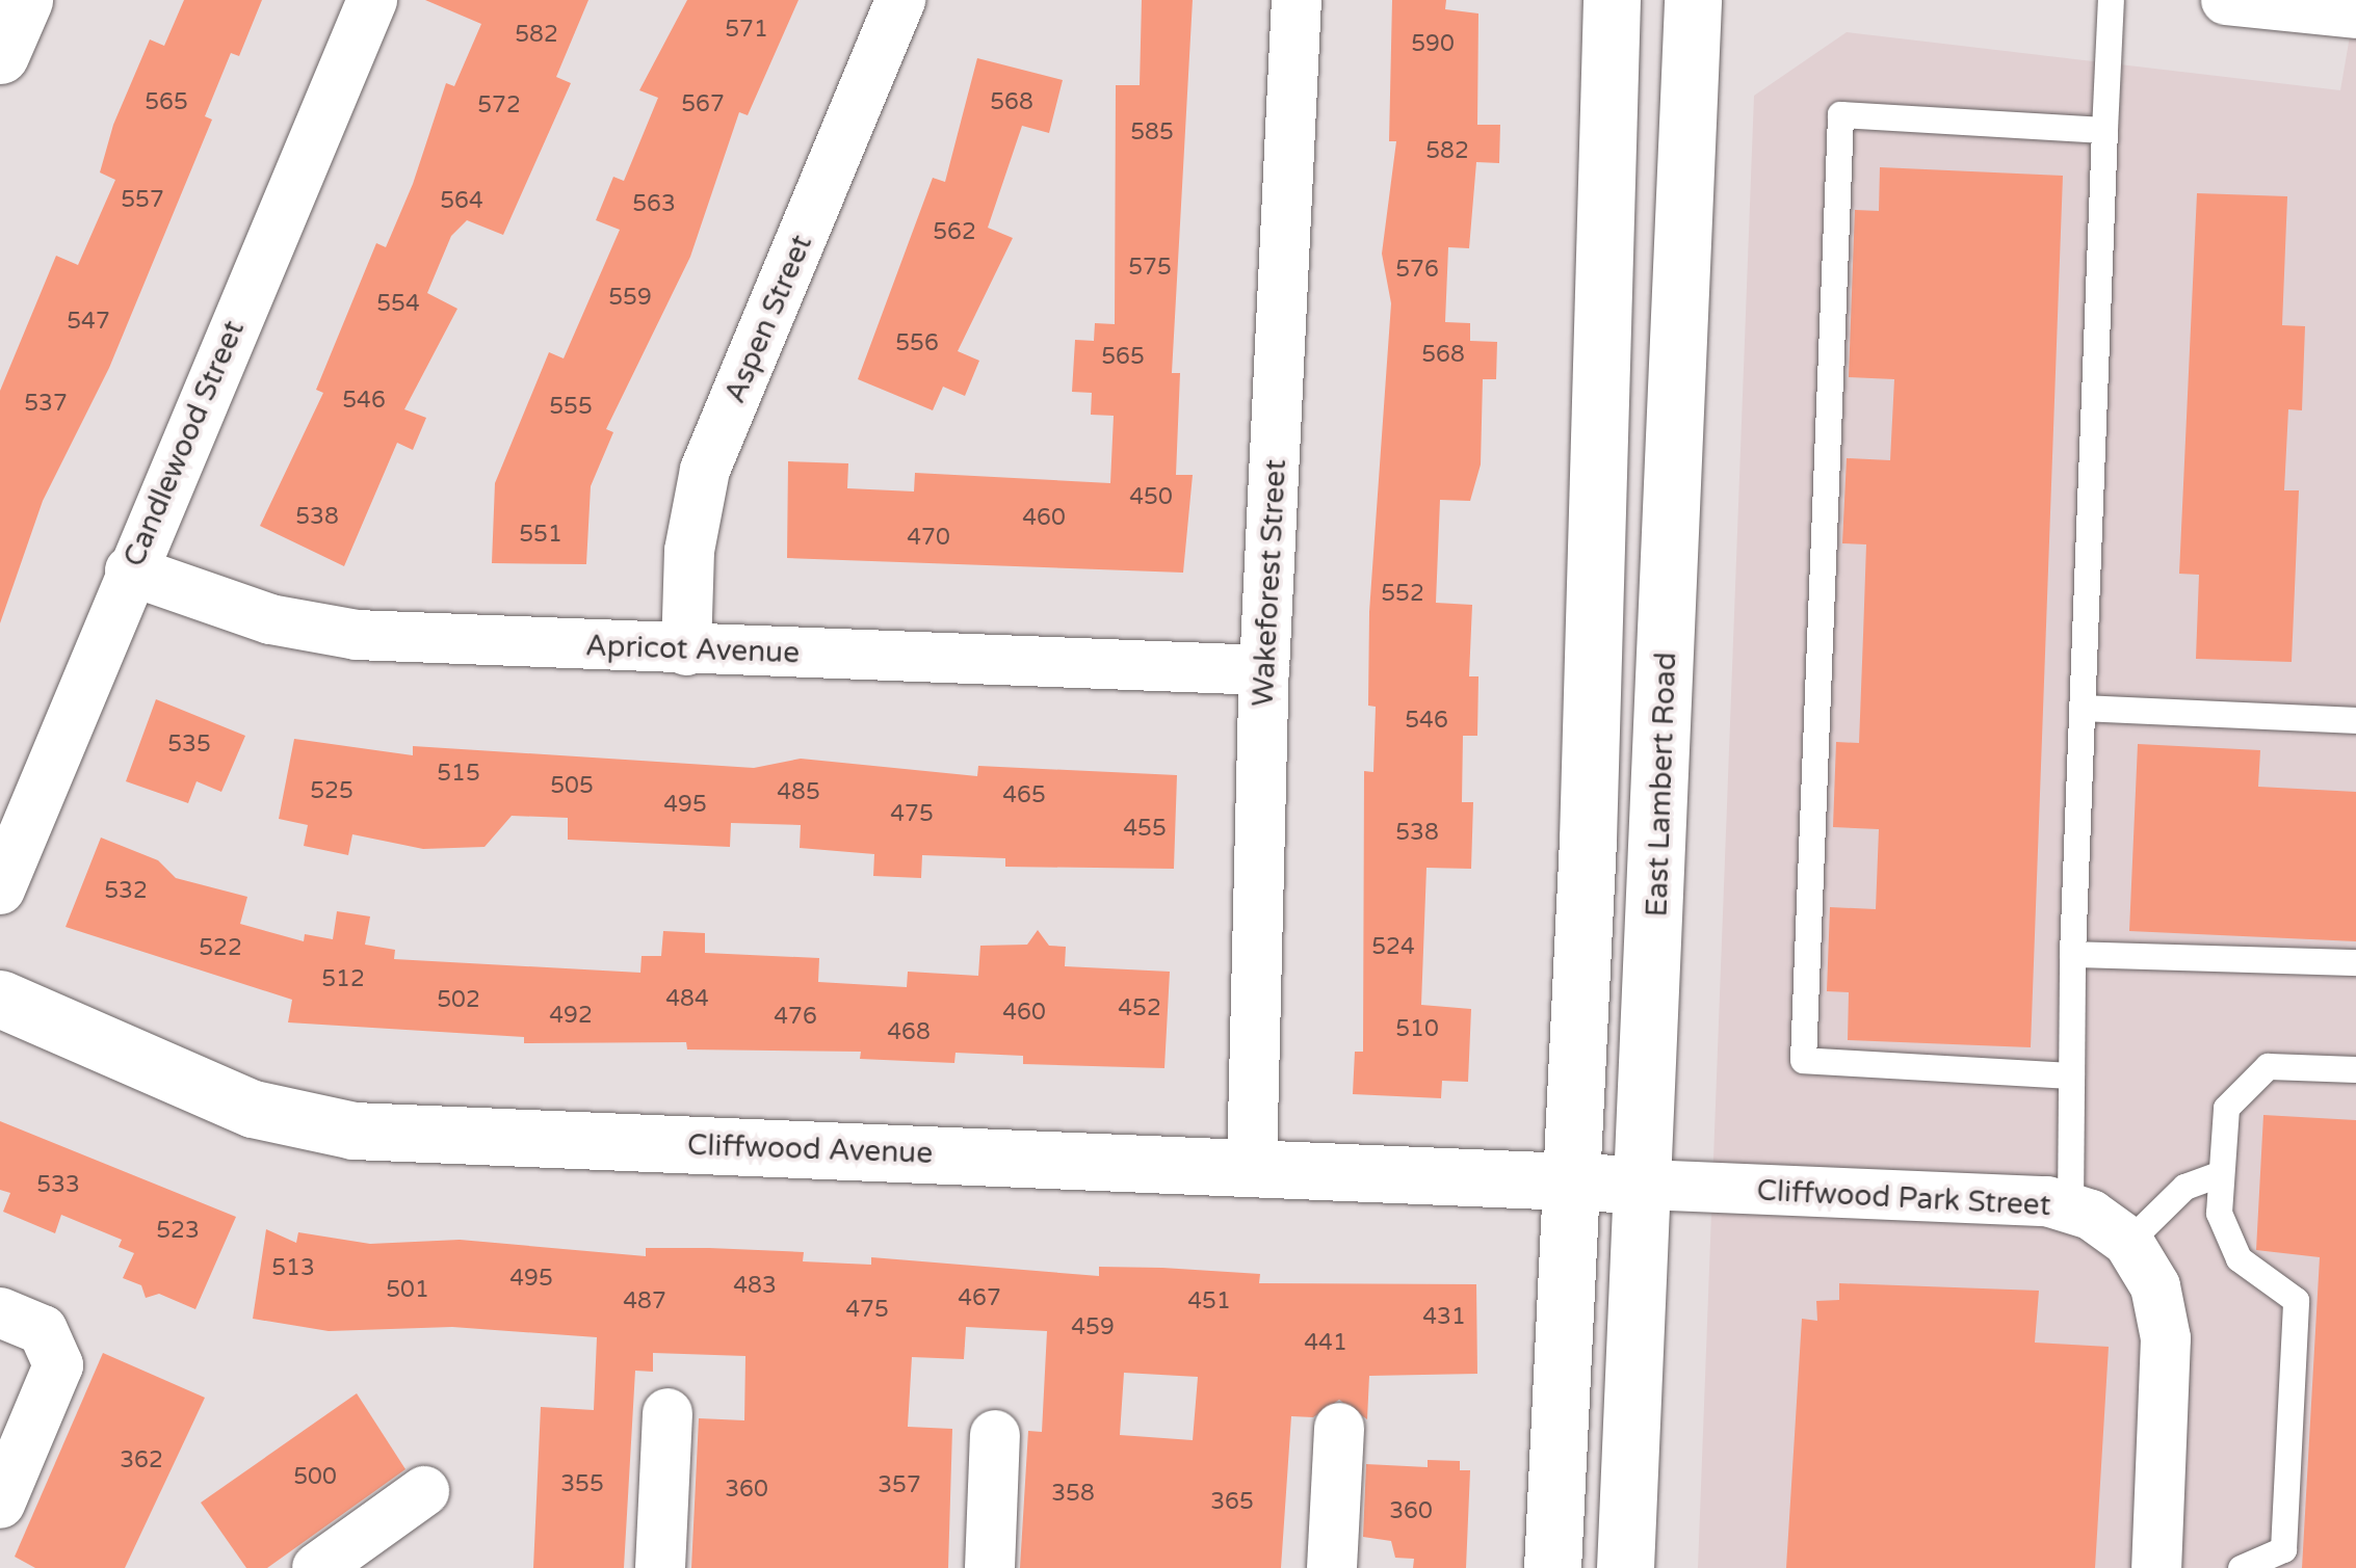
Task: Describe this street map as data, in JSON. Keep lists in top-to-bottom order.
{
  "streets": {
    "main road": ["East Lambert Road", "Cliffwood Avenue"],
    "street": [
      "Aspen Street",
      "Candlewood Street",
      "Wakeforest Street",
      "Apricot Avenue",
      "Cliffwood Park Street"
    ]
  },
  "crossings": [
    ["Aspen Street", "Apricot Avenue"],
    ["Candlewood Street", "Apricot Avenue"],
    ["Wakeforest Street", "Apricot Avenue"],
    ["Wakeforest Street", "Cliffwood Avenue"],
    ["East Lambert Road", "Cliffwood Avenue"],
    ["East Lambert Road", "Cliffwood Park Street"],
    ["Cliffwood Avenue", "Cliffwood Park Street"]
  ],
  "house_numbers": [
    "571",
    "582",
    "590",
    "565",
    "568",
    "567",
    "572",
    "585",
    "582",
    "557",
    "564",
    "563",
    "562",
    "575",
    "576",
    "559",
    "554",
    "547",
    "556",
    "568",
    "565",
    "546",
    "537",
    "555",
    "450",
    "538",
    "460",
    "551",
    "470",
    "552",
    "546",
    "535",
    "515",
    "505",
    "525",
    "485",
    "465",
    "495",
    "475",
    "455",
    "538",
    "532",
    "524",
    "522",
    "512",
    "484",
    "502",
    "452",
    "460",
    "492",
    "476",
    "510",
    "468",
    "533",
    "523",
    "513",
    "495",
    "483",
    "501",
    "467",
    "487",
    "451",
    "475",
    "431",
    "459",
    "441",
    "362",
    "500",
    "355",
    "357",
    "360",
    "358",
    "365",
    "360"
  ]
}
